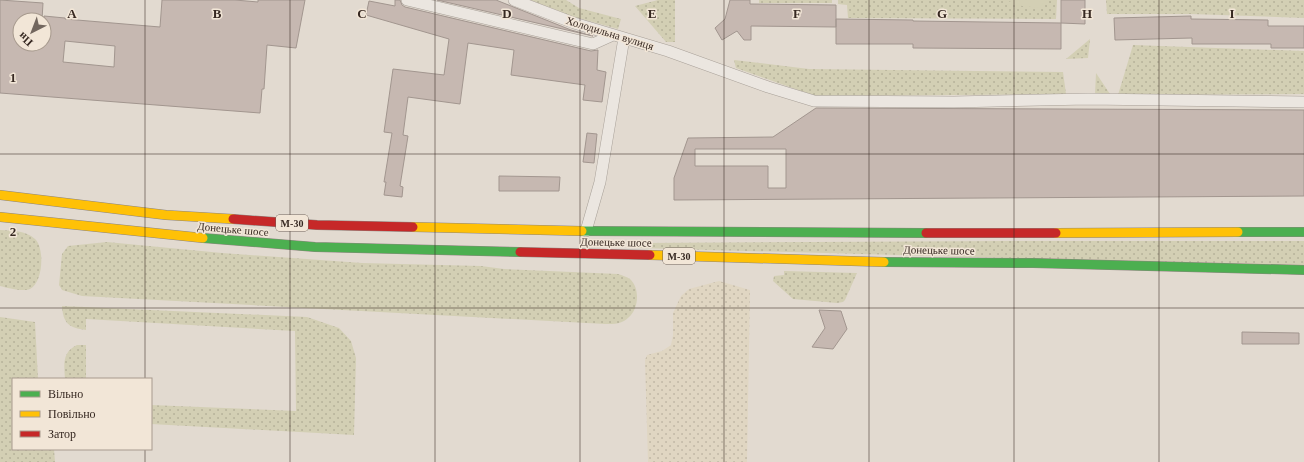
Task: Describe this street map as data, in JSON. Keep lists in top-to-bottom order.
{
  "streets": {
    "highway": ["М-30", "Донецьке шосе"],
    "street": ["Холодильна вулиця"]
  },
  "legend": ["Вільно", "Повільно", "Затор"],
  "north": "bottom left",
  "grid": {
    "columns": [
      "A",
      "B",
      "C",
      "D",
      "E",
      "F",
      "G",
      "H",
      "I"
    ],
    "rows": ["1", "2"]
  }
}
